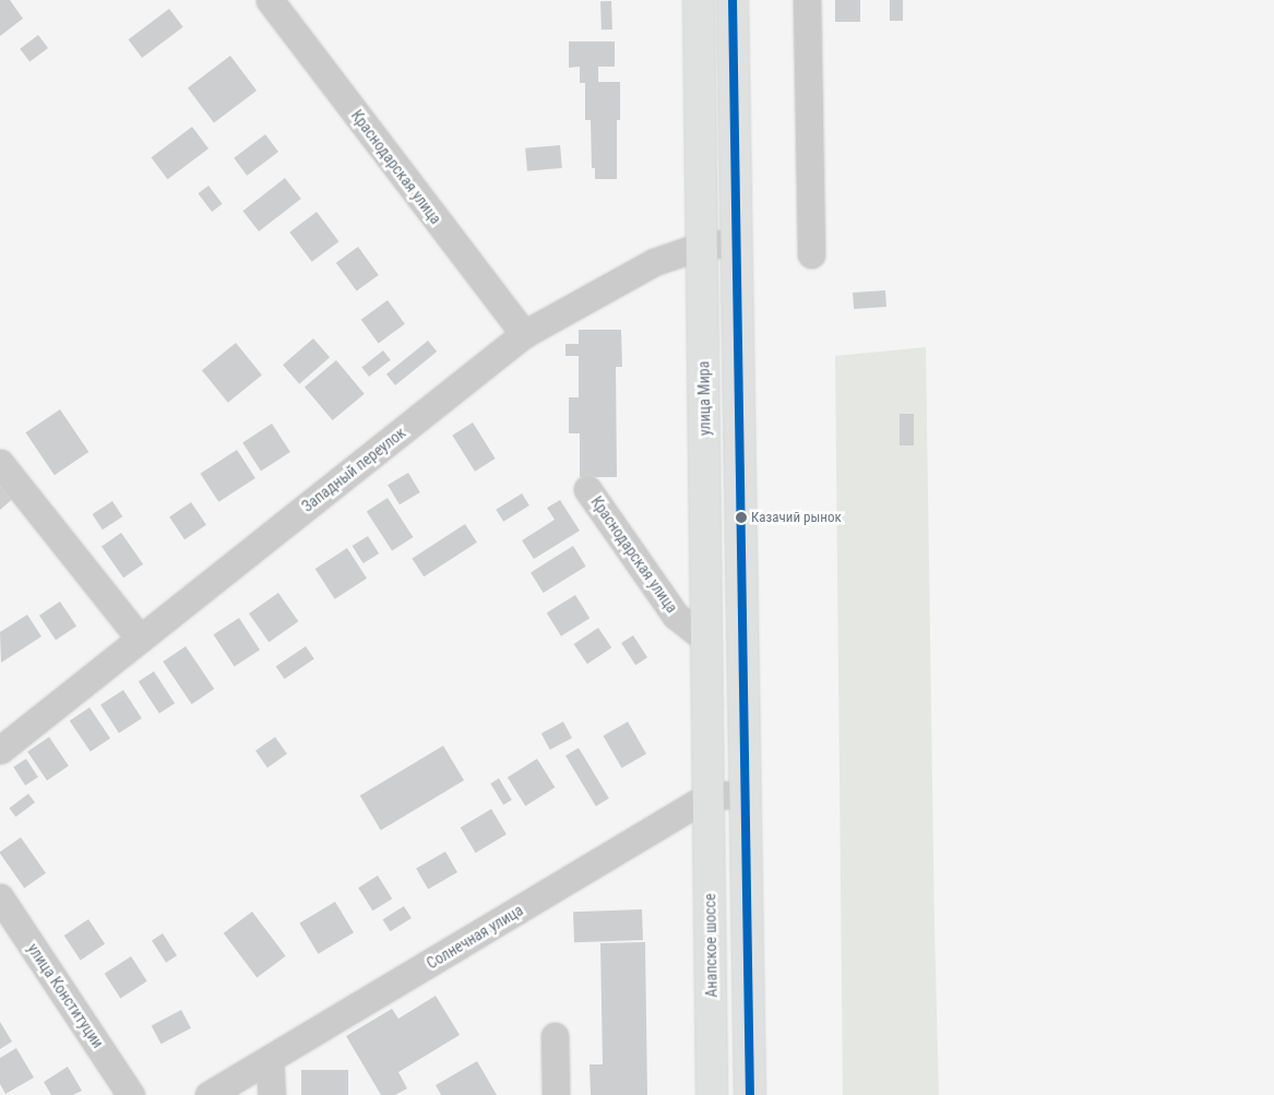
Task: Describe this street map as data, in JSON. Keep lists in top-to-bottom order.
{
  "streets": {
    "main road": ["улица Мира", "Анапское шоссе"],
    "street": [
      "Краснодарская улица",
      "Западный переулок",
      "Солнечная улица",
      "улица Конституции"
    ]
  },
  "crossings": [
    ["Краснодарская улица", "улица Мира"],
    ["Краснодарская улица", "Западный переулок"],
    ["улица Мира", "Западный переулок"],
    ["улица Мира", "Солнечная улица"],
    ["улица Мира", "Анапское шоссе"],
    ["Солнечная улица", "Анапское шоссе"]
  ],
  "places": ["Казачий рынок"]
}
